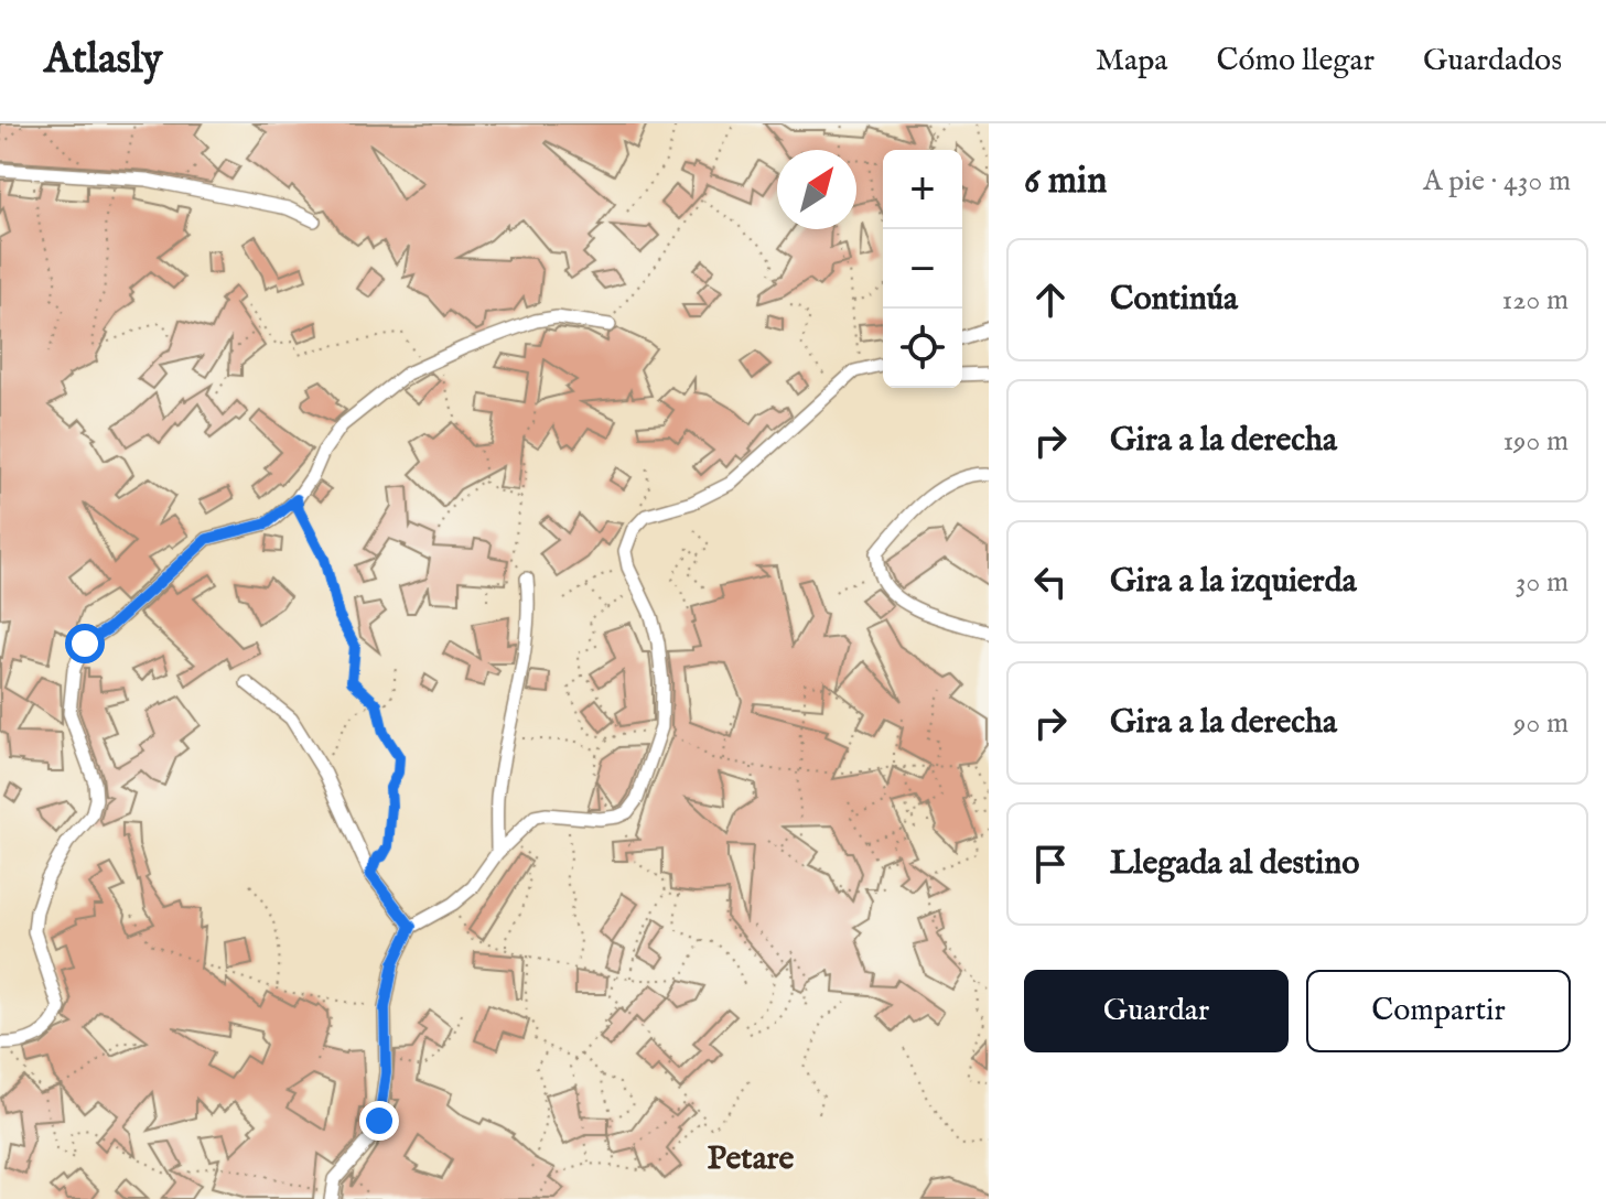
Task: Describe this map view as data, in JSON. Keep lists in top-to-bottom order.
{
  "districts": ["Petare"],
  "north": "top right",
  "page": {
    "header": "Atlasly",
    "nav": ["Mapa", "Cómo llegar", "Guardados"],
    "heading": ["6 min", "A pie · 430 m"],
    "map_buttons": ["+", "−"],
    "list": [
      ["Continúa", "120 m"],
      ["Gira a la derecha", "190 m"],
      ["Gira a la izquierda", "30 m"],
      ["Gira a la derecha", "90 m"],
      "Llegada al destino"
    ],
    "buttons": ["Guardar", "Compartir"]
  }
}
